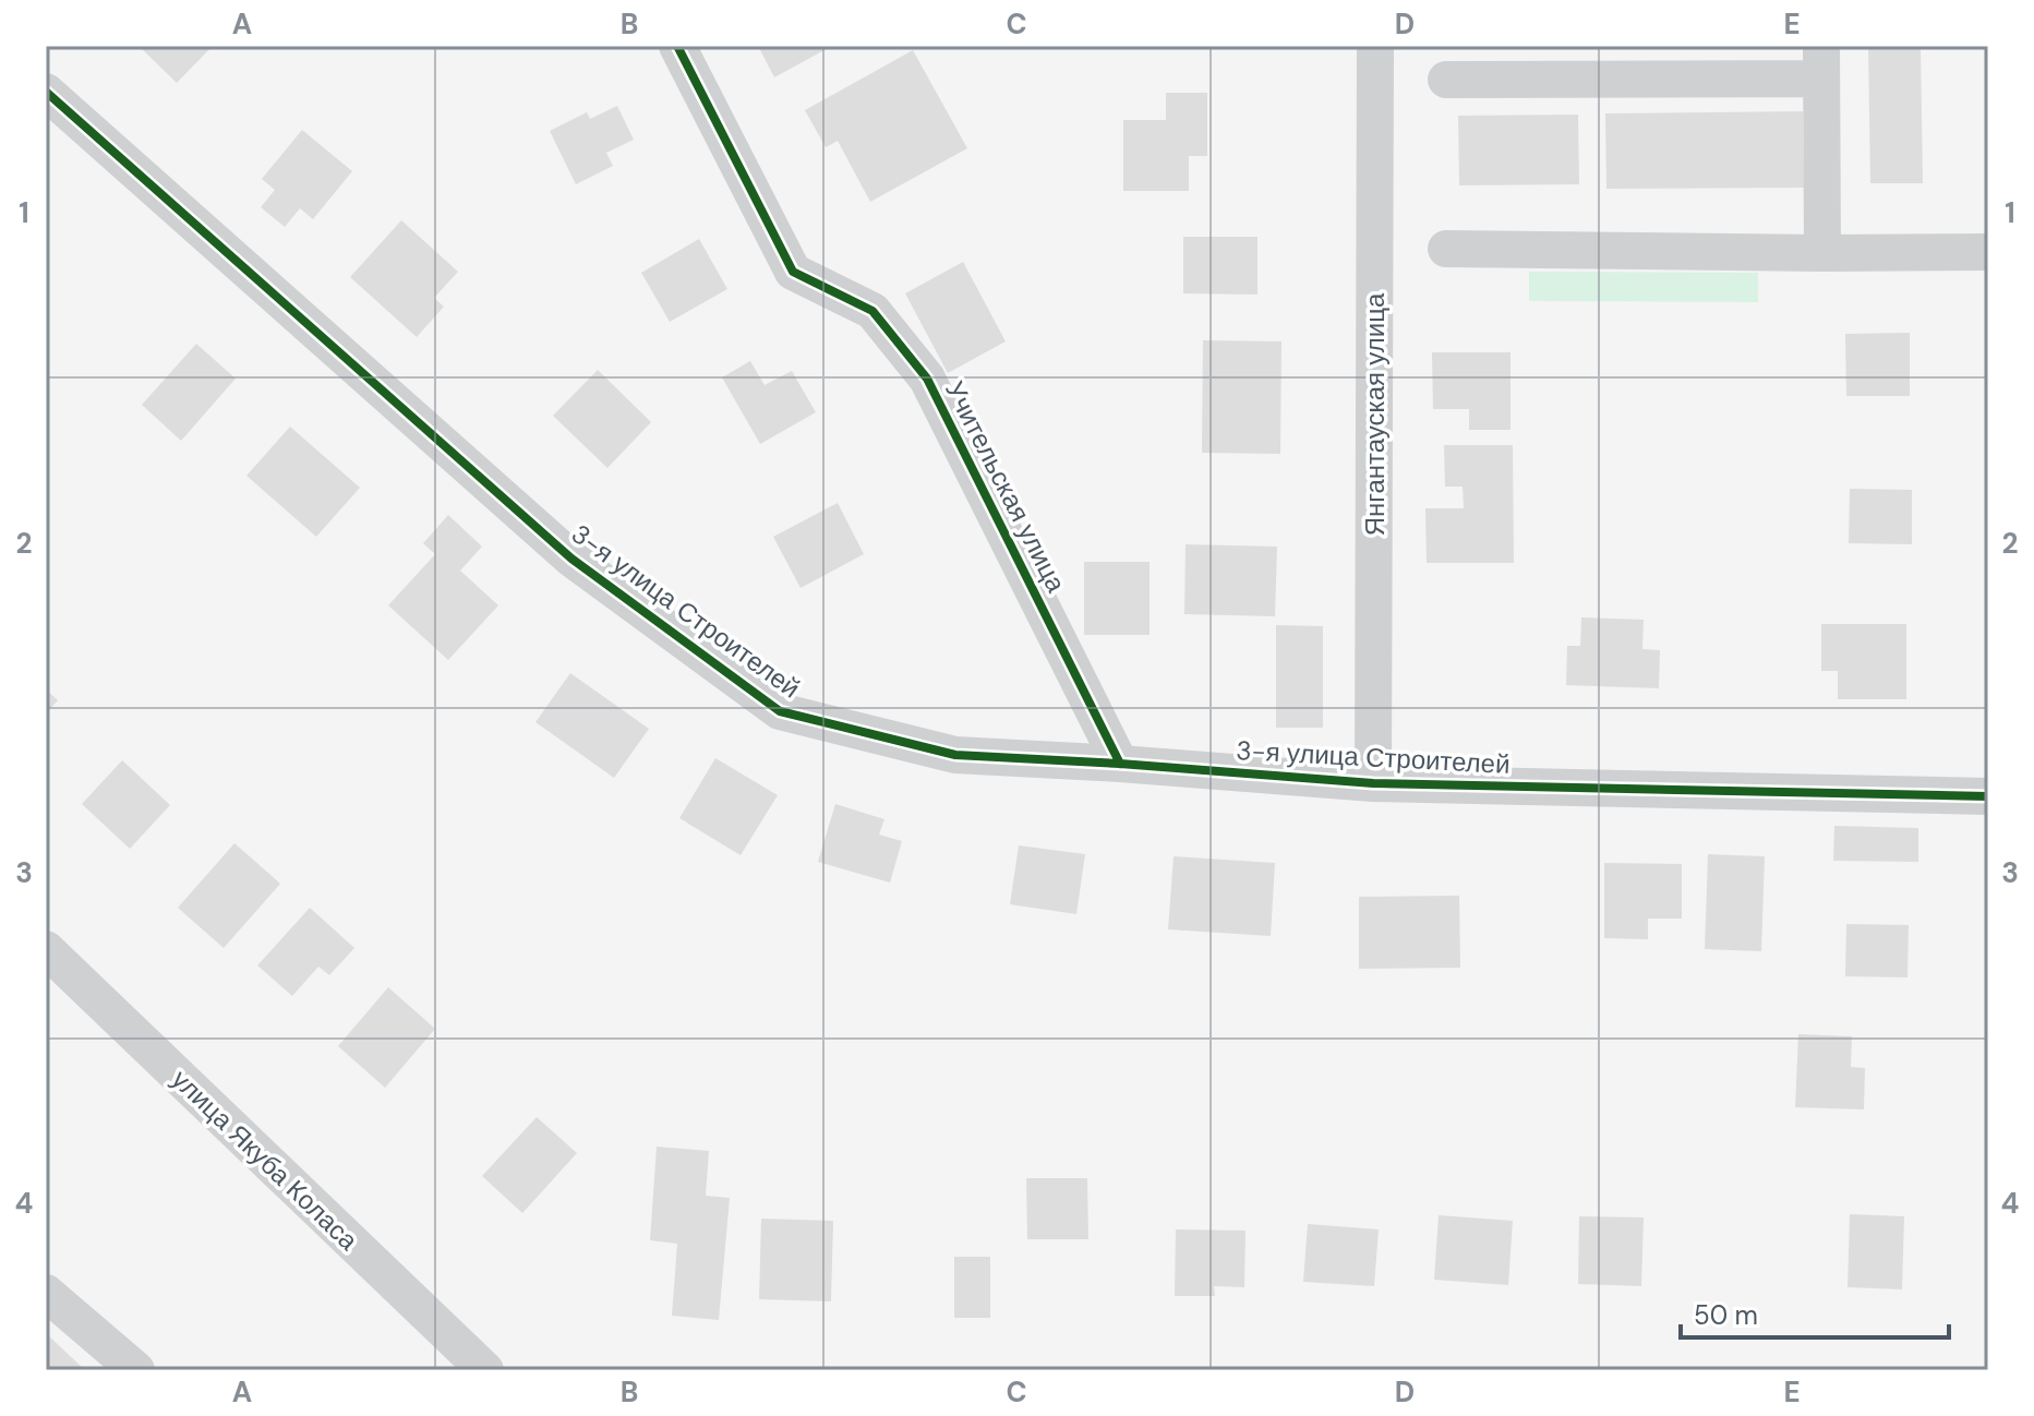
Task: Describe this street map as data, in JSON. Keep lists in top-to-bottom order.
{
  "streets": {
    "street": [
      "Янгантауская улица",
      "Учительская улица",
      "3-я улица Строителей",
      "улица Якуба Коласа"
    ]
  },
  "crossings": [
    ["Янгантауская улица", "3-я улица Строителей"],
    ["Учительская улица", "3-я улица Строителей"]
  ],
  "scale_bar": "50 m",
  "grid": {
    "columns": [
      "A",
      "B",
      "C",
      "D",
      "E"
    ],
    "rows": [
      "1",
      "2",
      "3",
      "4"
    ]
  }
}
